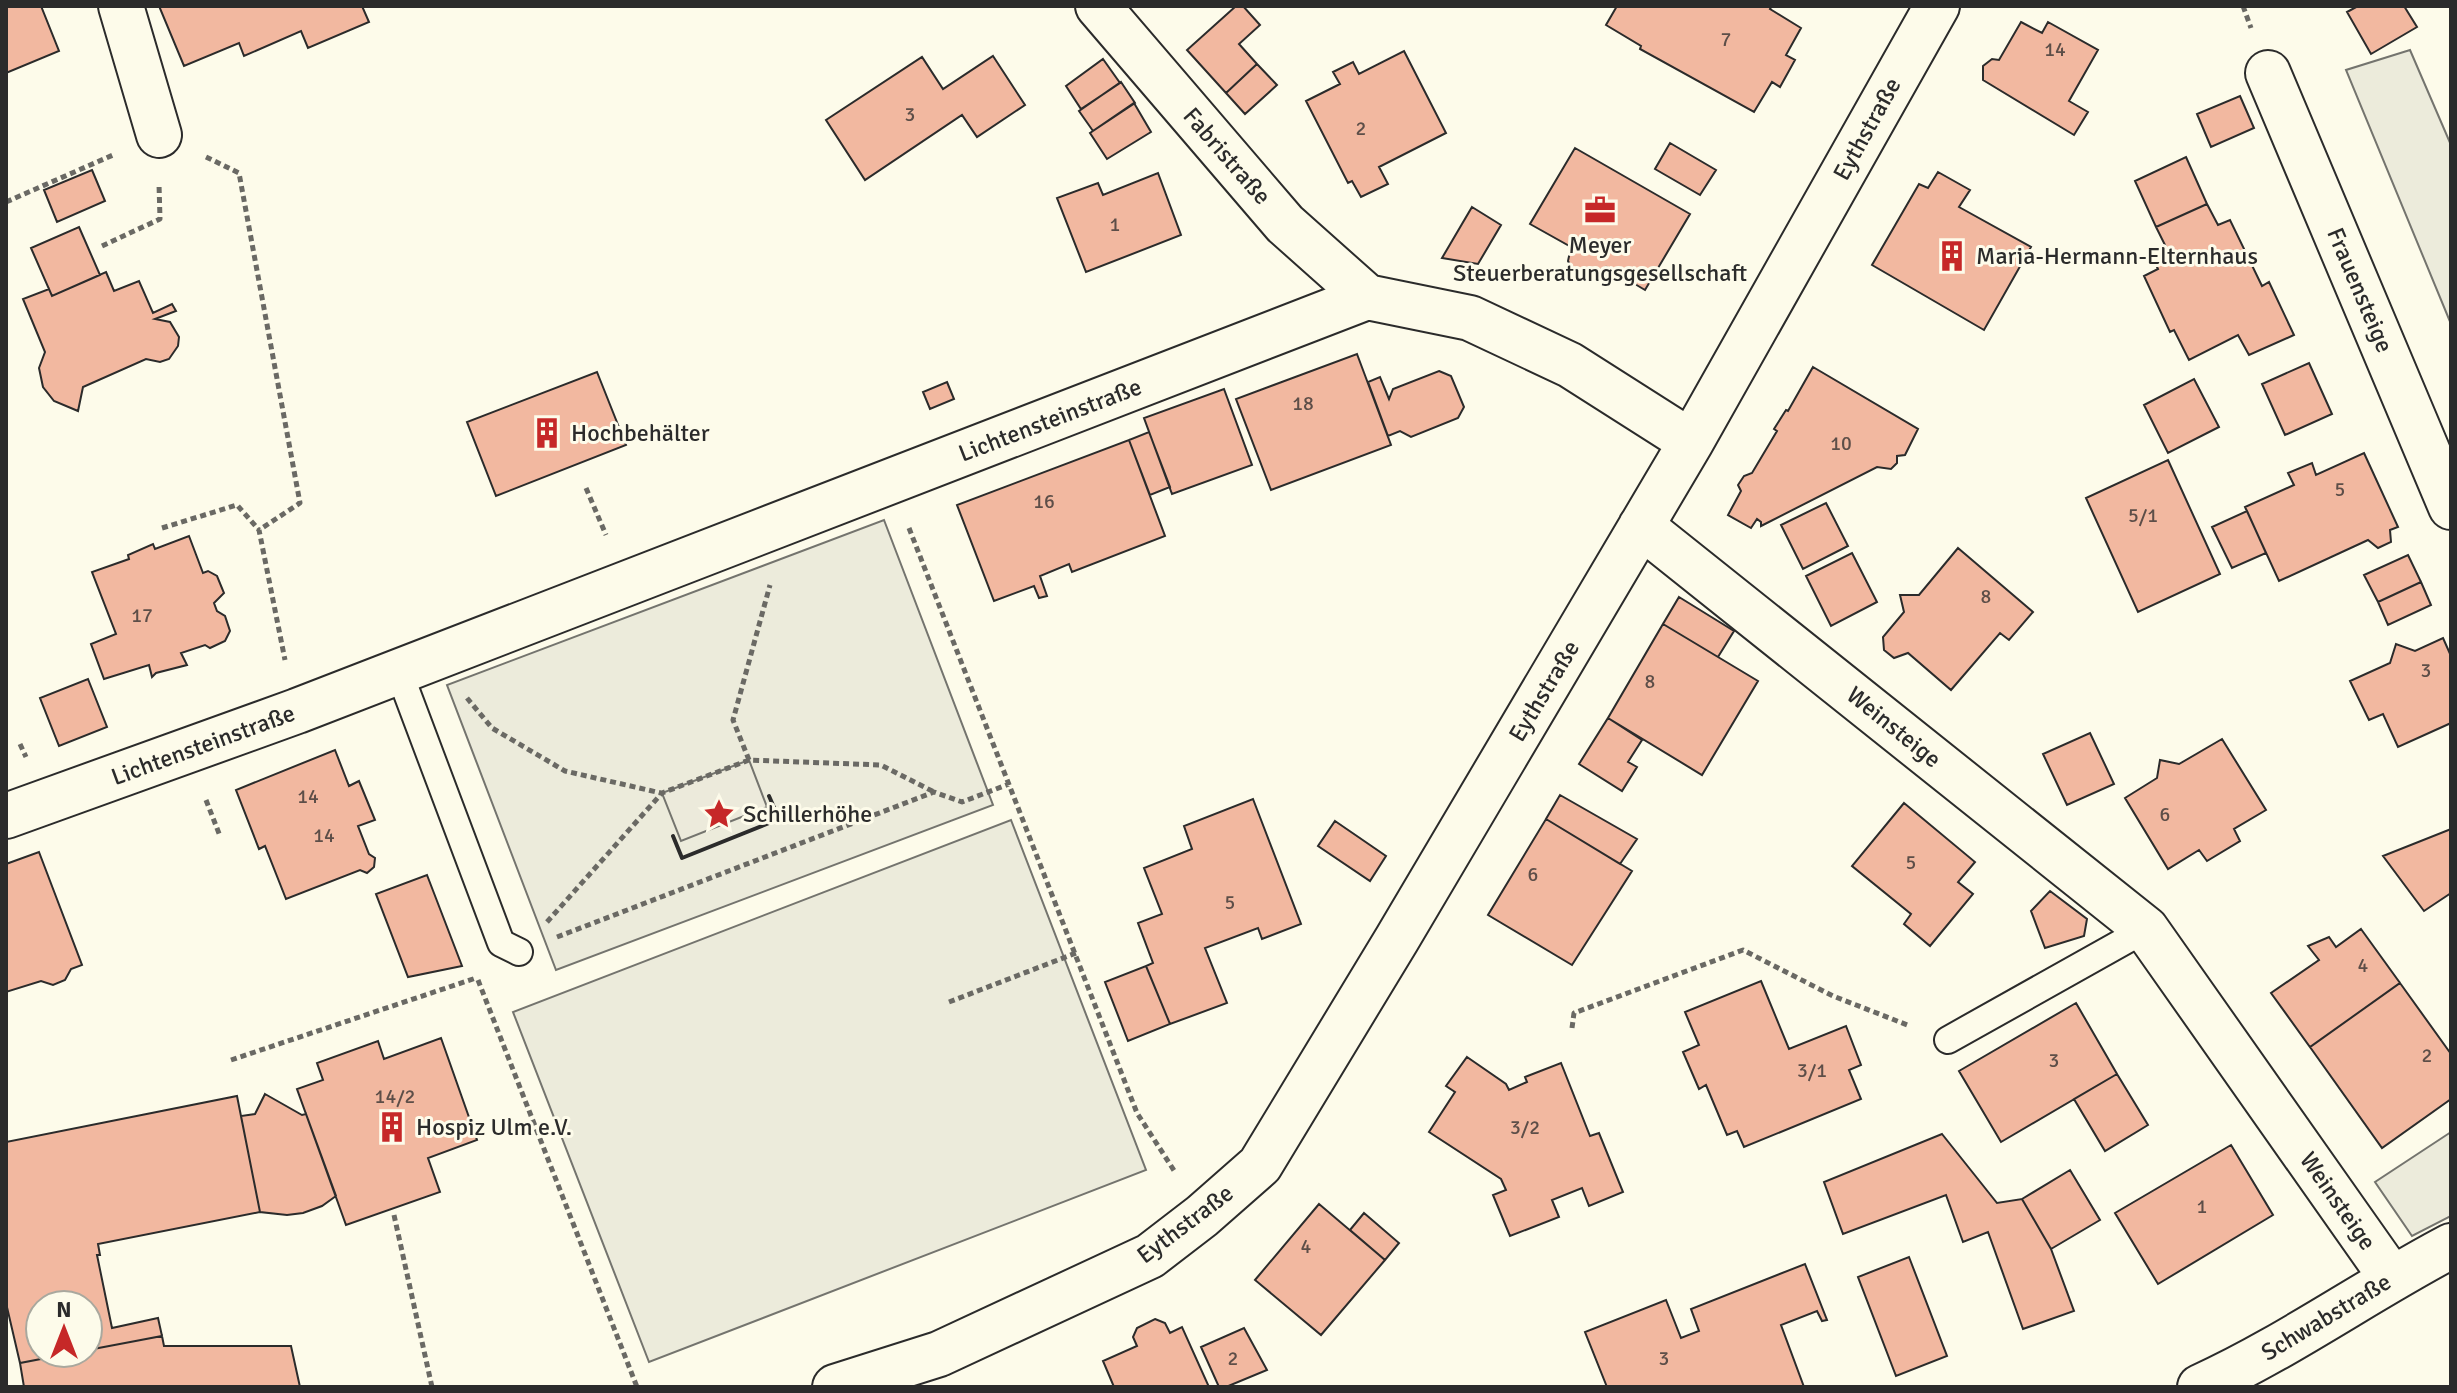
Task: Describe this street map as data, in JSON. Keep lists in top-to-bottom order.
{
  "streets": {
    "street": [
      "Eythstraße",
      "Fabristraße",
      "Frauensteige",
      "Lichtensteinstraße",
      "Weinsteige",
      "Schwabstraße"
    ]
  },
  "crossings": [
    ["Eythstraße", "Weinsteige"],
    ["Fabristraße", "Lichtensteinstraße"],
    ["Weinsteige", "Schwabstraße"]
  ],
  "places": {
    "office": ["Meyer Steuerberatungsgesellschaft"],
    "building": ["Maria-Hermann-Elternhaus", "Hochbehälter", "Hospiz Ulm e.V."],
    "place": ["Schillerhöhe"]
  },
  "house_numbers": [
    "7",
    "14",
    "3",
    "2",
    "1",
    "18",
    "10",
    "5",
    "16",
    "5/1",
    "8",
    "17",
    "3",
    "8",
    "14",
    "6",
    "14",
    "5",
    "6",
    "5",
    "4",
    "2",
    "3",
    "3/1",
    "14/2",
    "3/2",
    "1",
    "4",
    "2",
    "3"
  ],
  "north": "top"
}
